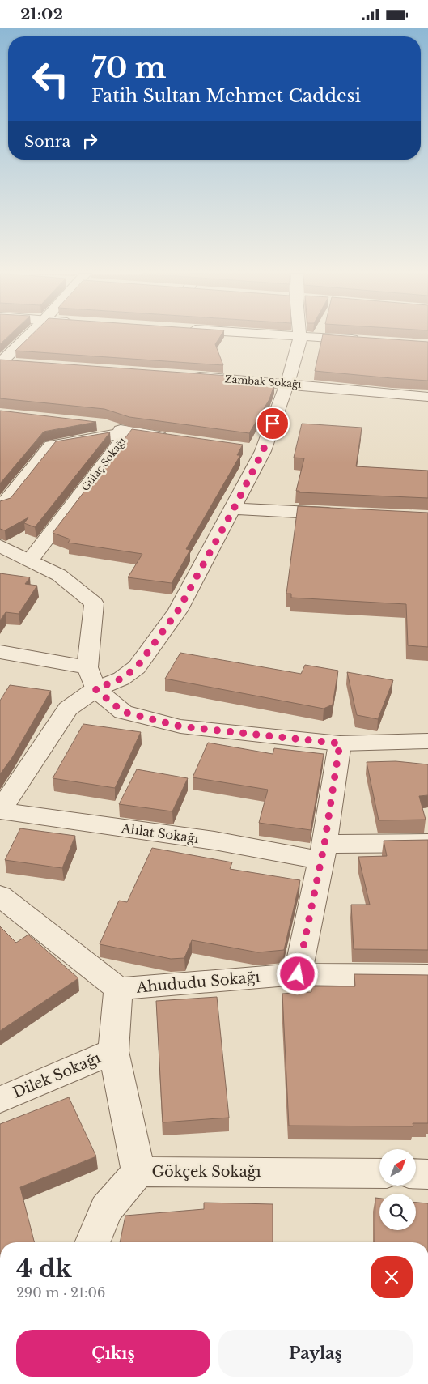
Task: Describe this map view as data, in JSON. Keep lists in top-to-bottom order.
{
  "streets": {
    "street": [
      "Zambak Sokağı",
      "Gülaç Sokağı",
      "Ahlat Sokağı",
      "Ahududu Sokağı",
      "Dilek Sokağı",
      "Gökçek Sokağı"
    ]
  },
  "crossings": [
    ["Ahududu Sokağı", "Gökçek Sokağı"],
    ["Dilek Sokağı", "Gökçek Sokağı"]
  ],
  "north": "top right",
  "page": {
    "status": "21:02",
    "turn": ["70 m", "Fatih Sultan Mehmet Caddesi"],
    "then": "Sonra",
    "heading": ["4 dk", "290 m · 21:06"],
    "buttons": ["Çıkış", "Paylaş"]
  }
}
